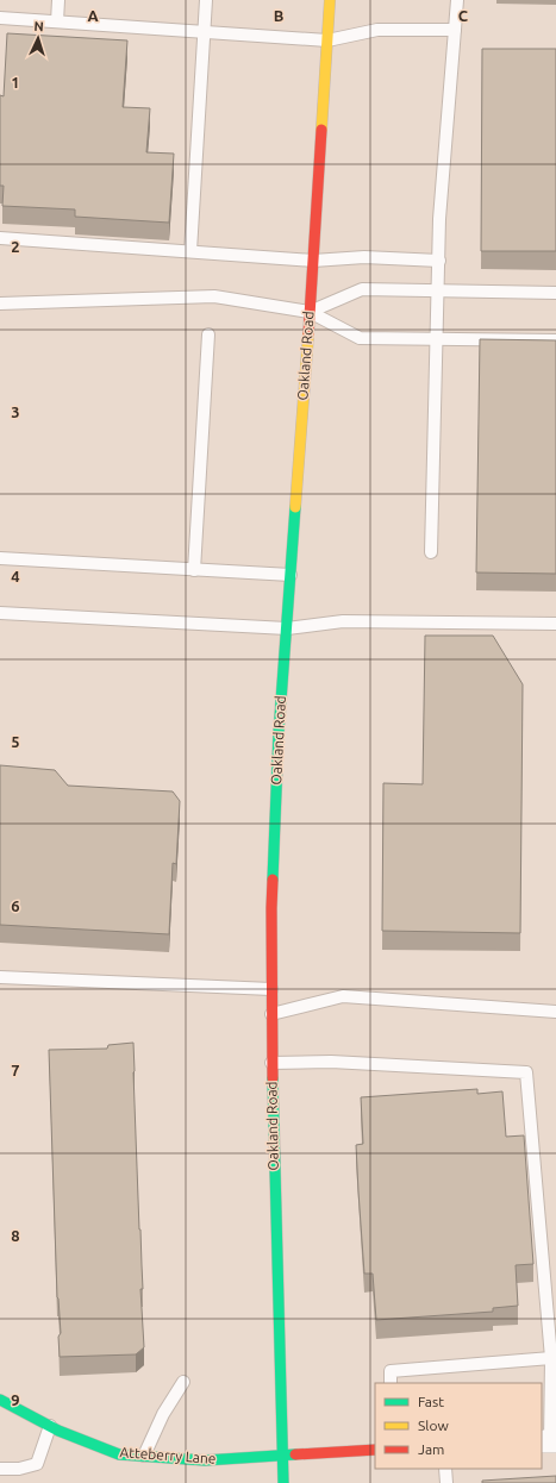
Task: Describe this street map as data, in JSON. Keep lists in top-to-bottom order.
{
  "streets": {
    "main road": ["Oakland Road", "Atteberry Lane"]
  },
  "crossings": [
    ["Oakland Road", "Atteberry Lane"]
  ],
  "legend": ["Fast", "Slow", "Jam"],
  "north": "top",
  "grid": {
    "columns": ["A", "B", "C"],
    "rows": [
      "1",
      "2",
      "3",
      "4",
      "5",
      "6",
      "7",
      "8",
      "9"
    ]
  }
}
